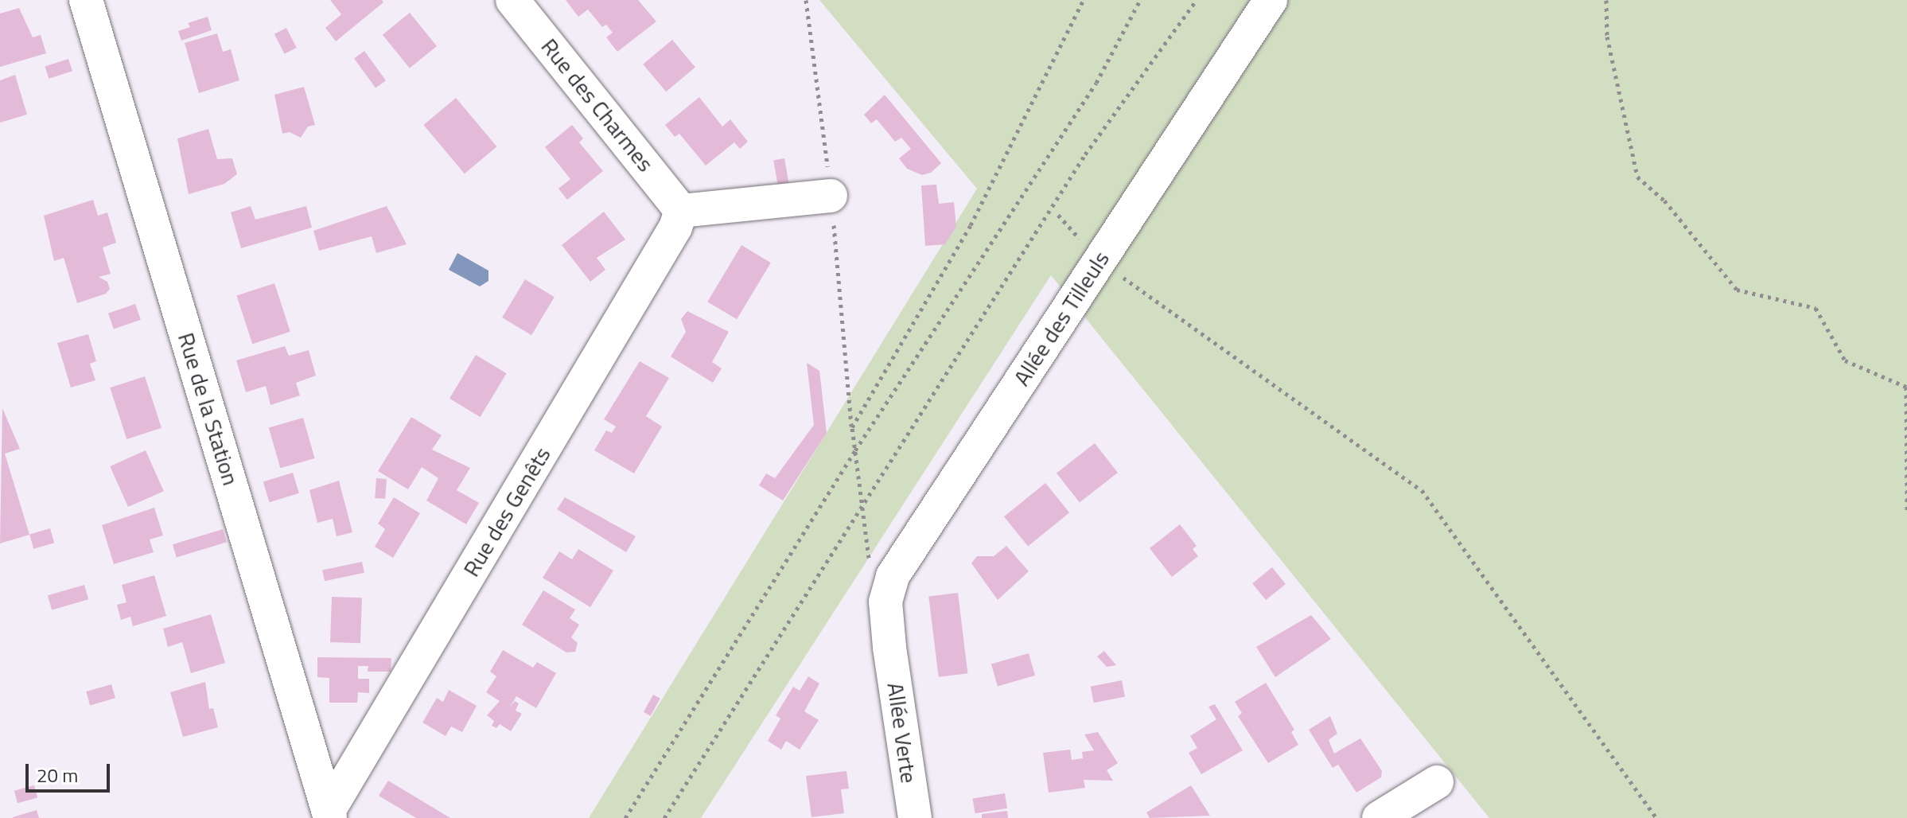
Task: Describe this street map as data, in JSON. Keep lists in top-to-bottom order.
{
  "streets": {
    "street": [
      "Rue des Charmes",
      "Allée des Tilleuls",
      "Rue de la Station",
      "Rue des Genêts",
      "Allée Verte"
    ]
  },
  "crossings": [
    ["Rue des Charmes", "Rue des Genêts"],
    ["Allée des Tilleuls", "Allée Verte"],
    ["Rue de la Station", "Rue des Genêts"]
  ],
  "scale_bar": "20 m"
}
